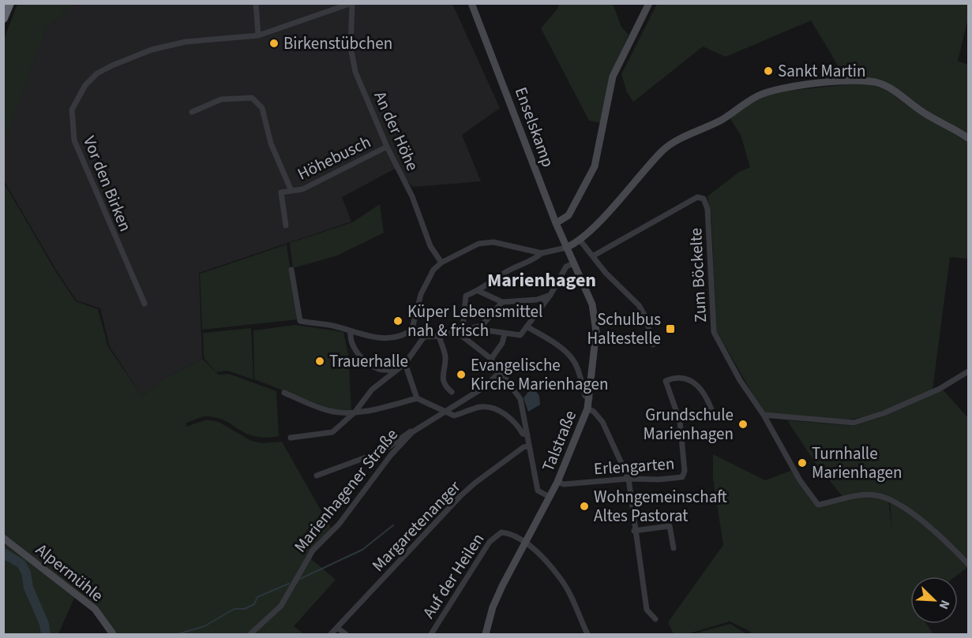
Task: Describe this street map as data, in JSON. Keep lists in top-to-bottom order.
{
  "streets": {
    "main road": ["Enselskamp", "Talstraße", "Alpermühle"],
    "street": [
      "An der Höhe",
      "Höhebusch",
      "Vor den Birken",
      "Zum Böckelte",
      "Erlengarten",
      "Marienhagener Straße",
      "Margaretenanger",
      "Auf der Heilen"
    ]
  },
  "crossings": [
    ["Enselskamp", "Talstraße"],
    ["An der Höhe", "Höhebusch"],
    ["An der Höhe", "Vor den Birken"],
    ["Talstraße", "Erlengarten"],
    ["Talstraße", "Auf der Heilen"]
  ],
  "districts": ["Marienhagen"],
  "places": {
    "other": [
      "Birkenstübchen",
      "Sankt Martin",
      "Küper Lebensmittel nah & frisch",
      "Trauerhalle",
      "Evangelische Kirche Marienhagen",
      "Grundschule Marienhagen",
      "Turnhalle Marienhagen",
      "Wohngemeinschaft Altes Pastorat"
    ],
    "transit": ["Schulbus Haltestelle"]
  },
  "north": "bottom right"
}
